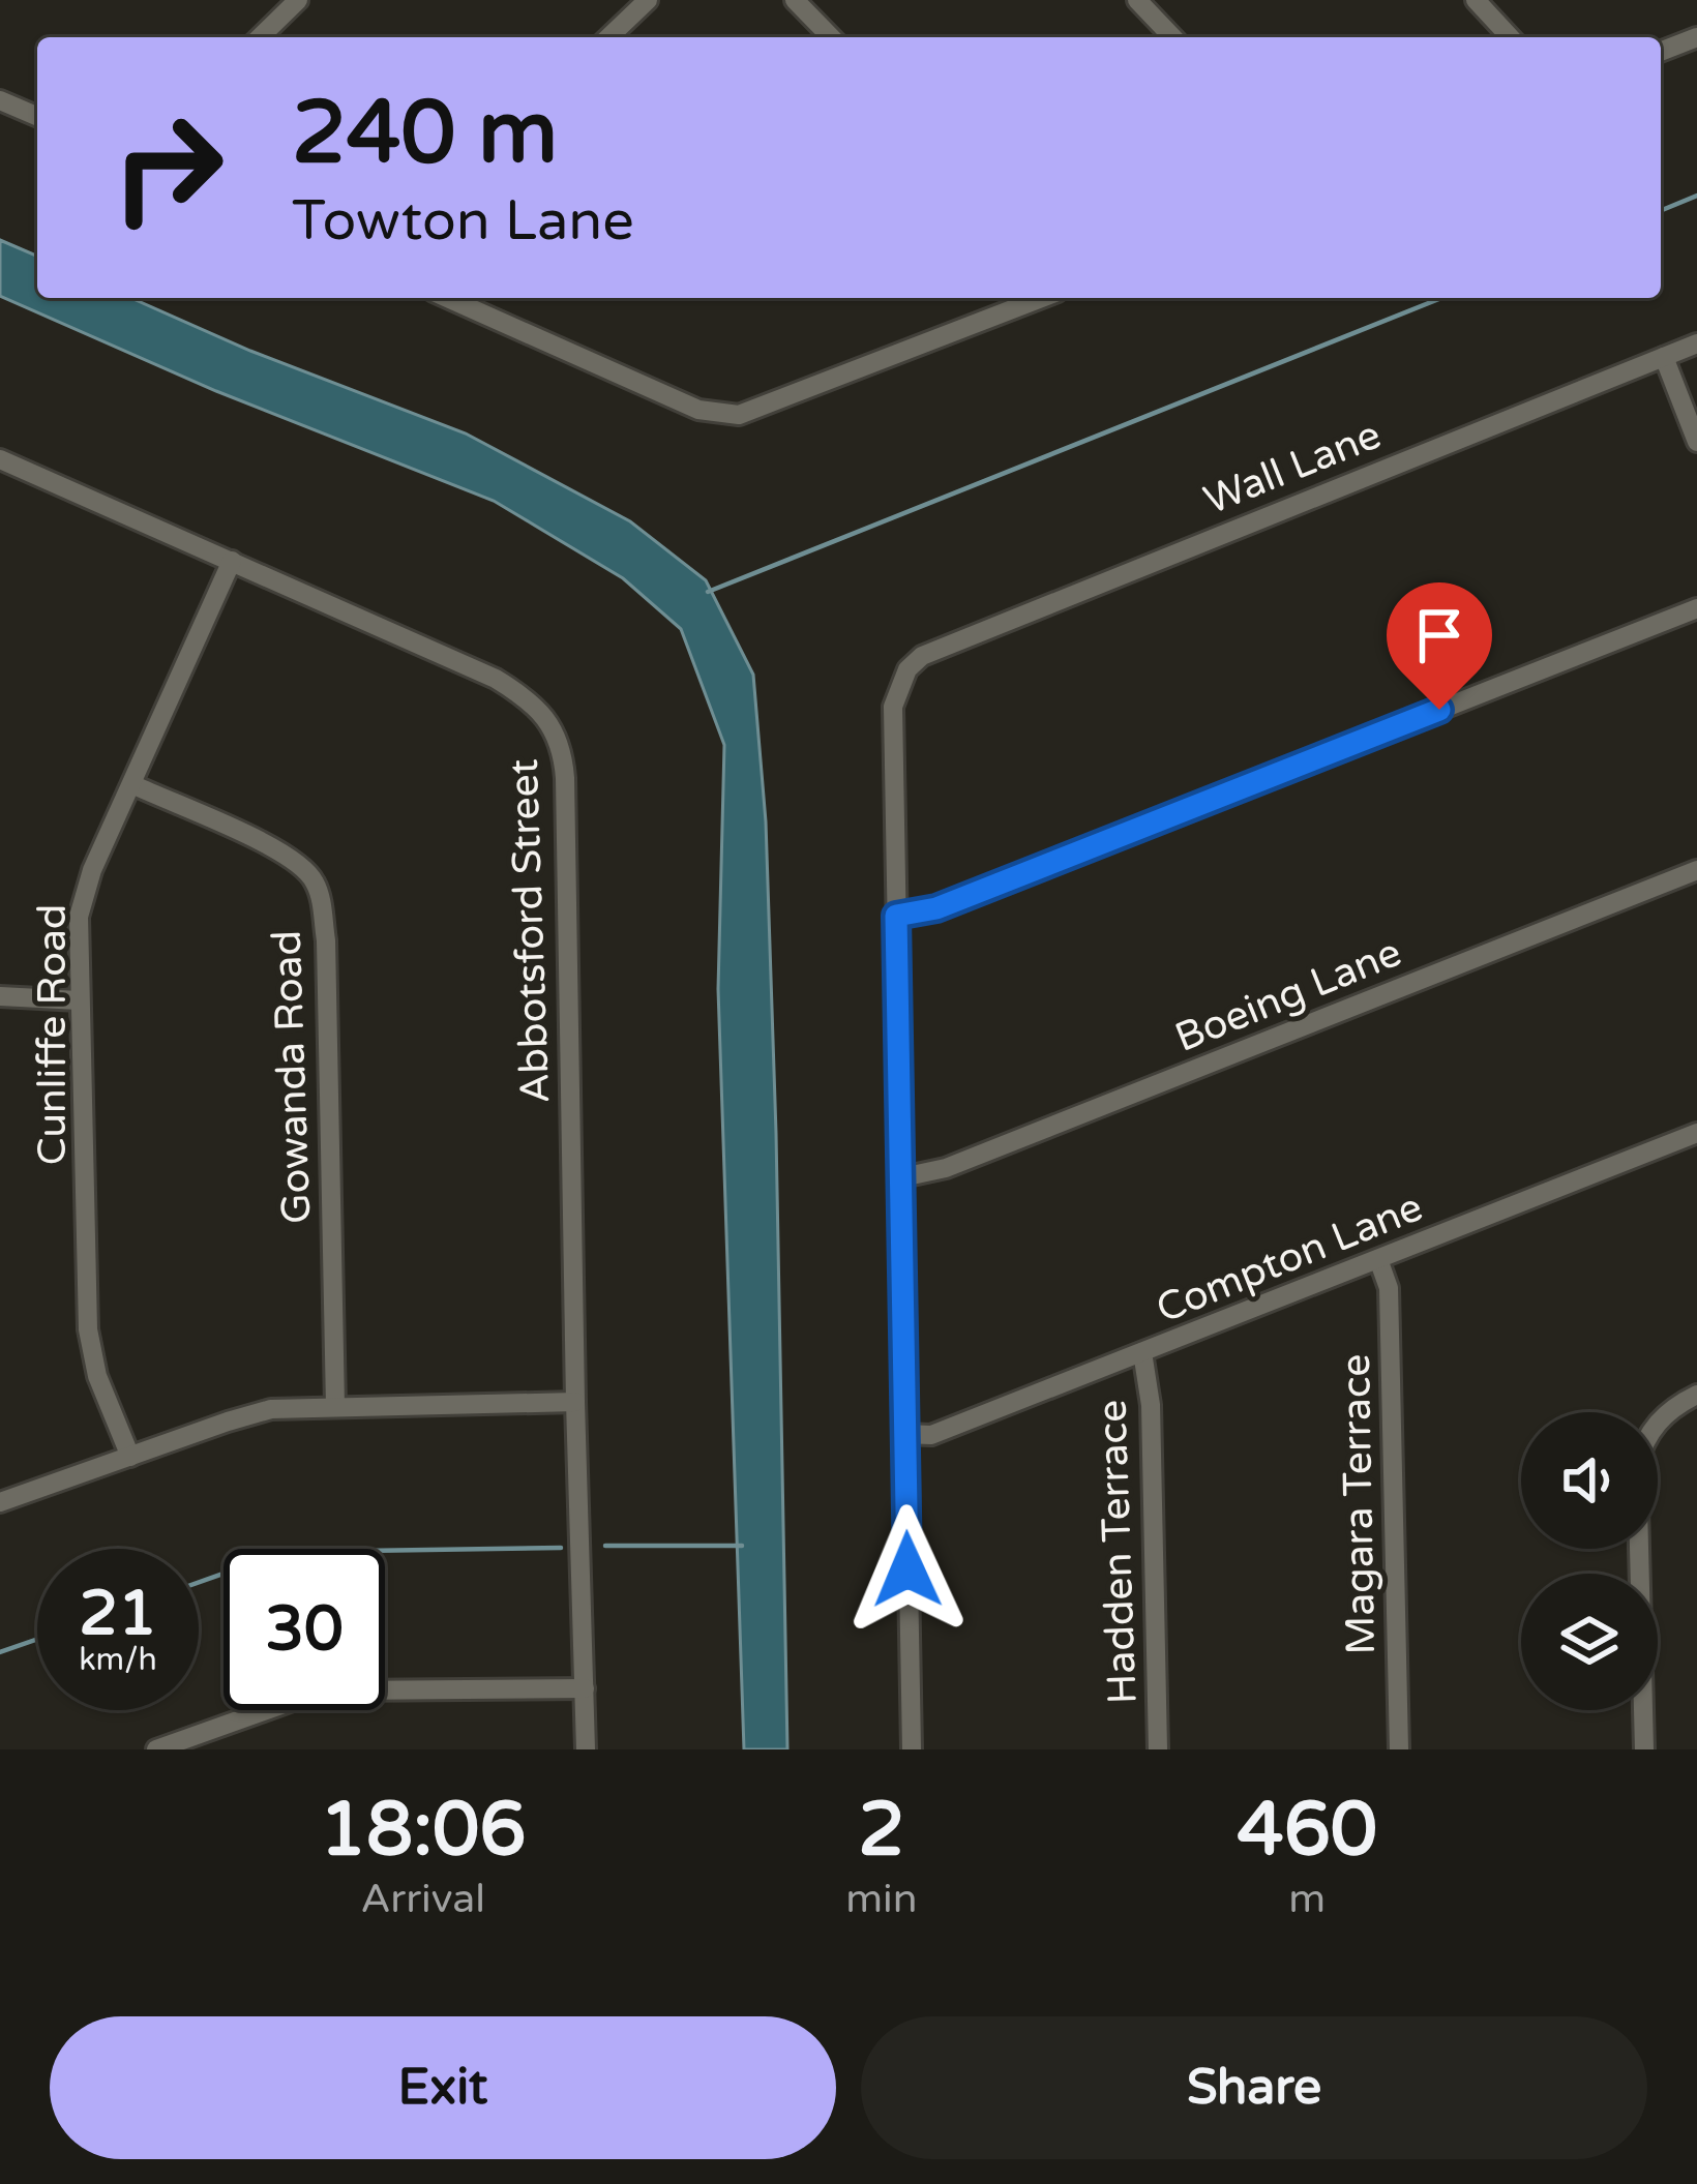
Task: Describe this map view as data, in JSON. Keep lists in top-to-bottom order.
{
  "streets": {
    "street": [
      "Wall Lane",
      "Abbotsford Street",
      "Boeing Lane",
      "Cunliffe Road",
      "Gowanda Road",
      "Compton Lane",
      "Magara Terrace",
      "Hadden Terrace"
    ]
  },
  "crossings": [
    ["Abbotsford Street", "Cunliffe Road"],
    ["Cunliffe Road", "Gowanda Road"],
    ["Compton Lane", "Magara Terrace"],
    ["Compton Lane", "Hadden Terrace"]
  ],
  "page": {
    "turn": ["240 m", "Towton Lane"],
    "speed": "21 km/h",
    "limit": "30",
    "eta": [
      "18:06",
      "Arrival",
      "2",
      "min",
      "460",
      "m"
    ],
    "buttons": ["Exit", "Share"]
  }
}
